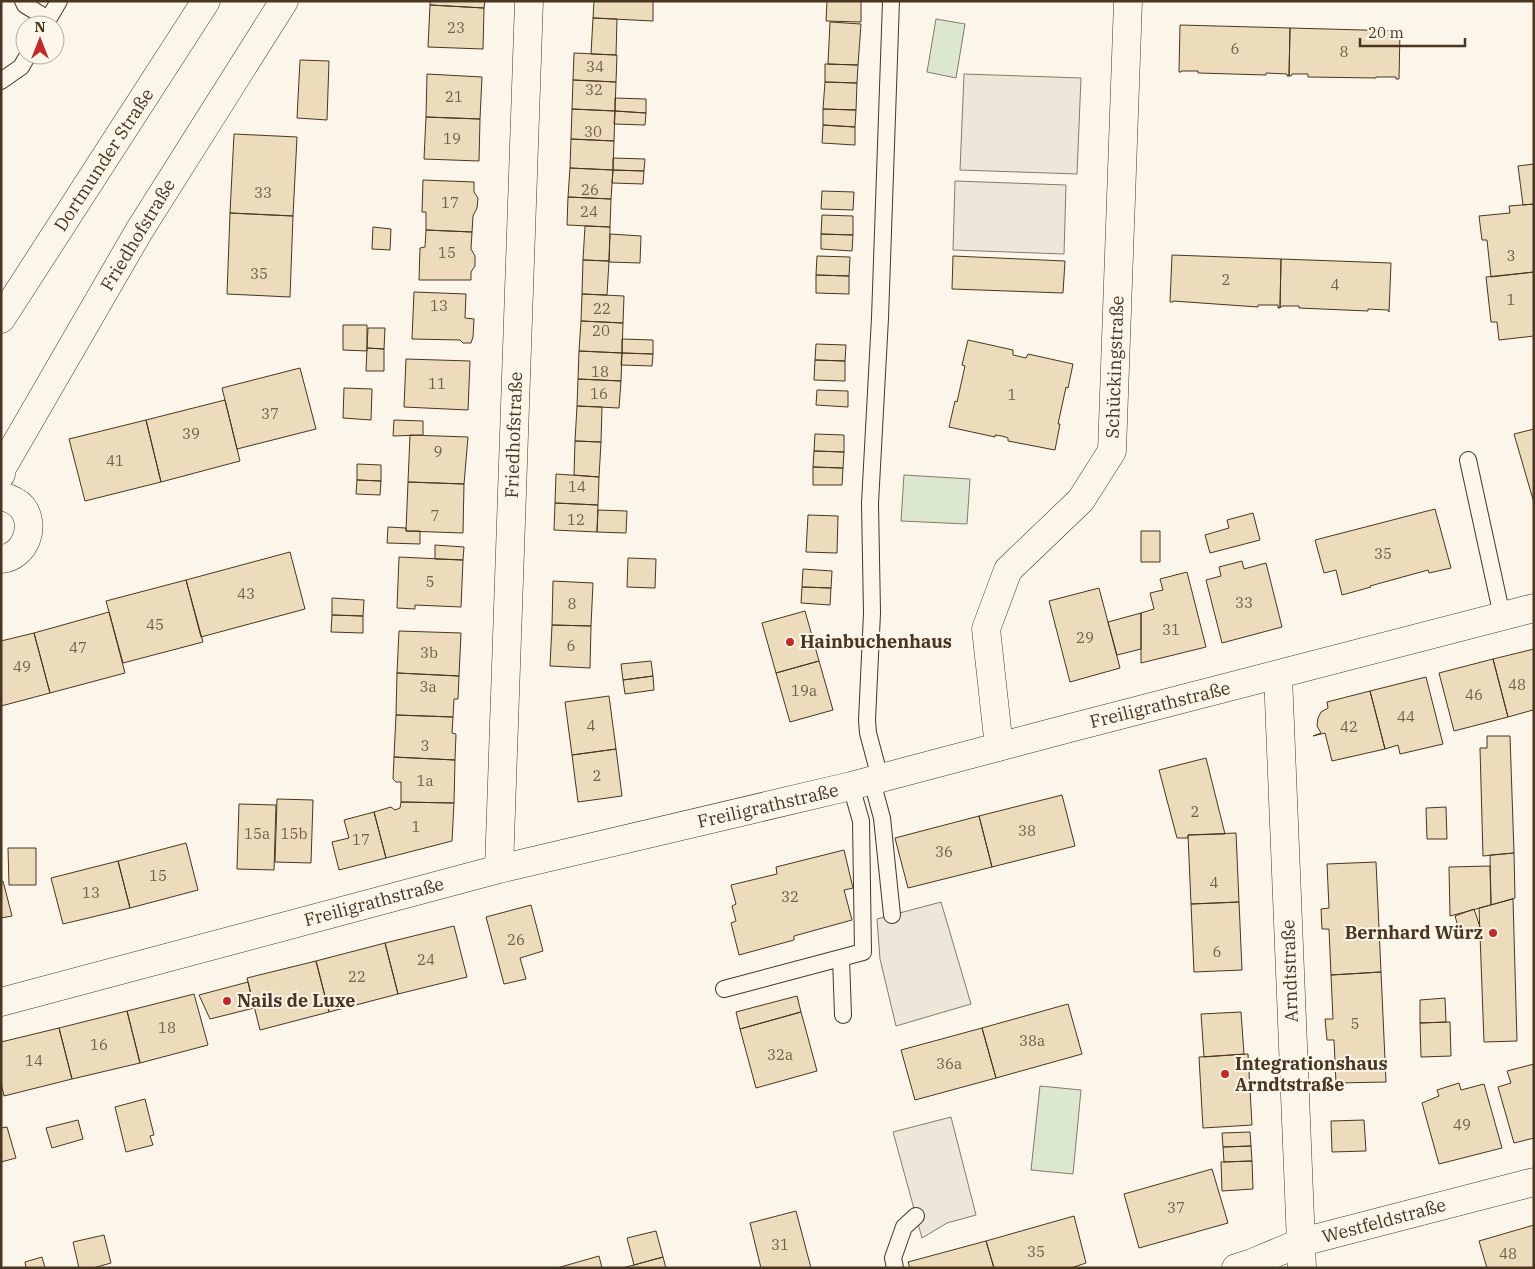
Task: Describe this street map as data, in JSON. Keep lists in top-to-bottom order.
{
  "streets": {
    "street": [
      "Dortmunder Straße",
      "Friedhofstraße",
      "Schückingstraße",
      "Freiligrathstraße",
      "Arndtstraße",
      "Westfeldstraße"
    ]
  },
  "crossings": [
    ["Friedhofstraße", "Freiligrathstraße"],
    ["Schückingstraße", "Freiligrathstraße"],
    ["Freiligrathstraße", "Arndtstraße"],
    ["Arndtstraße", "Westfeldstraße"]
  ],
  "places": [
    "Hainbuchenhaus",
    "Bernhard Würz",
    "Nails de Luxe",
    "Integrationshaus Arndtstraße"
  ],
  "house_numbers": [
    "23",
    "6",
    "8",
    "34",
    "32",
    "21",
    "30",
    "19",
    "26",
    "33",
    "17",
    "24",
    "15",
    "3",
    "35",
    "2",
    "4",
    "1",
    "13",
    "22",
    "20",
    "18",
    "11",
    "16",
    "1",
    "37",
    "39",
    "9",
    "41",
    "14",
    "7",
    "12",
    "35",
    "5",
    "43",
    "33",
    "8",
    "45",
    "31",
    "29",
    "6",
    "47",
    "3b",
    "49",
    "48",
    "3a",
    "19a",
    "46",
    "44",
    "4",
    "42",
    "3",
    "2",
    "1a",
    "2",
    "1",
    "38",
    "15a",
    "15b",
    "17",
    "36",
    "15",
    "4",
    "13",
    "32",
    "26",
    "6",
    "24",
    "22",
    "5",
    "18",
    "38a",
    "16",
    "32a",
    "14",
    "36a",
    "49",
    "37",
    "31",
    "35",
    "48"
  ],
  "scale_bar": "20 m",
  "north": "top"
}
